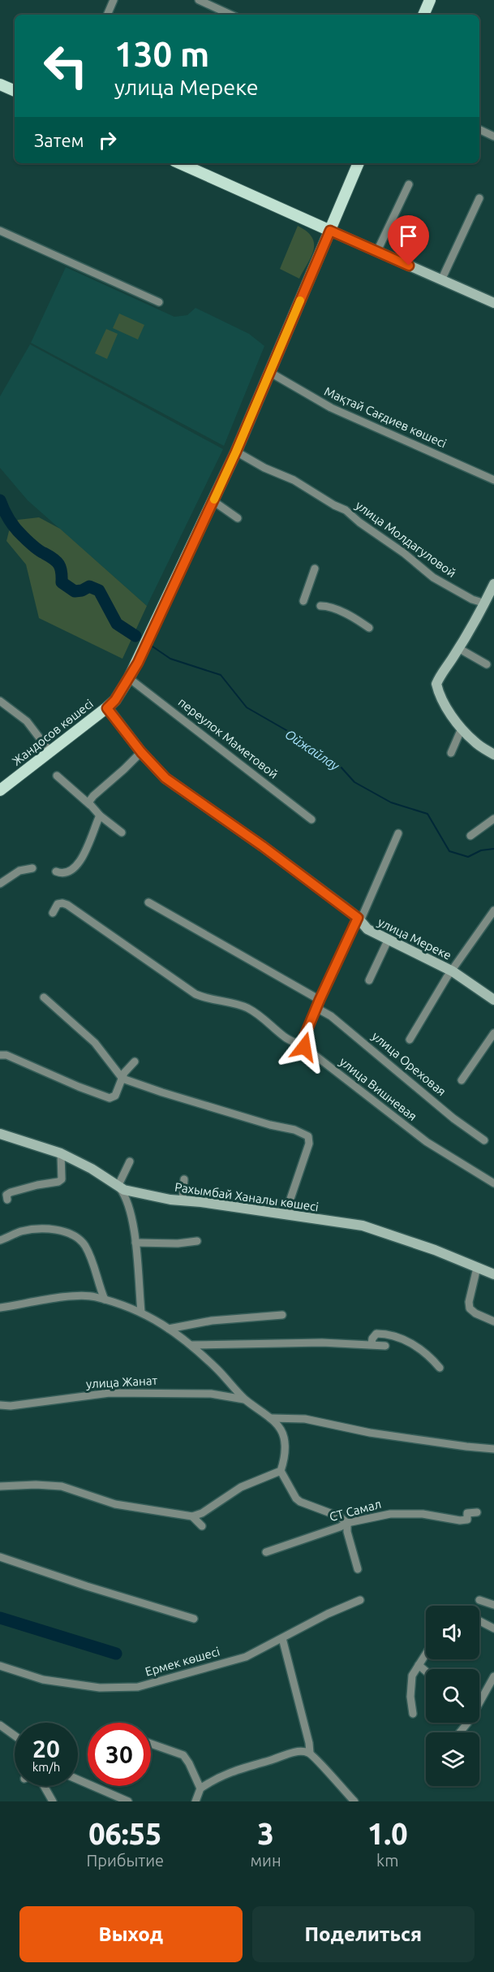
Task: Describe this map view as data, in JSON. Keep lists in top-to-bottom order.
{
  "streets": {
    "main road": ["Жандосов көшесі"],
    "street": [
      "Мақтай Сағдиев көшесі",
      "улица Молдагуловой",
      "переулок Маметовой",
      "улица Мереке",
      "улица Ореховая",
      "улица Вишневая",
      "Рахымбай Ханалы көшесі",
      "улица Жанат",
      "СТ Самал",
      "Ермек көшесі"
    ]
  },
  "crossings": [
    ["Мақтай Сағдиев көшесі", "Жандосов көшесі"],
    ["улица Молдагуловой", "Жандосов көшесі"],
    ["Жандосов көшесі", "переулок Маметовой"],
    ["Жандосов көшесі", "улица Мереке"]
  ],
  "water": ["Ойжайлау"],
  "page": {
    "turn": ["130 m", "улица Мереке"],
    "then": "Затем",
    "speed": "20 km/h",
    "limit": "30",
    "eta": [
      "06:55",
      "Прибытие",
      "3",
      "мин",
      "1.0",
      "km"
    ],
    "buttons": ["Выход", "Поделиться"]
  }
}
